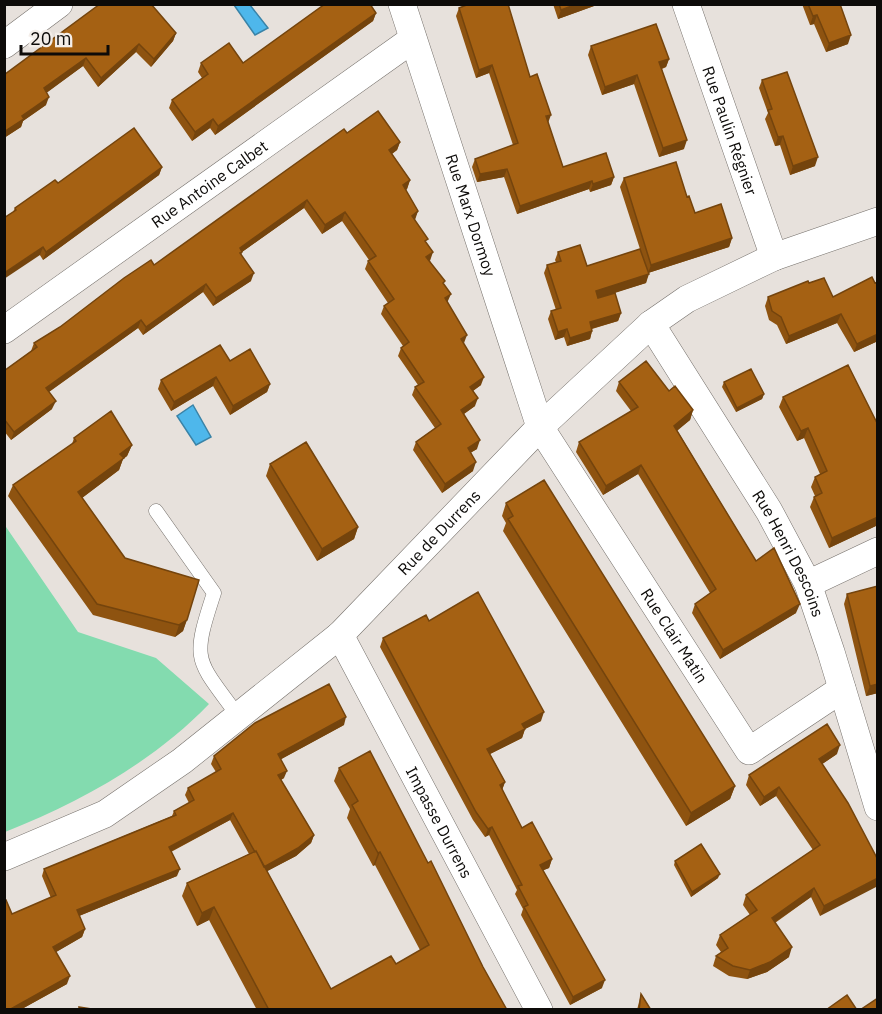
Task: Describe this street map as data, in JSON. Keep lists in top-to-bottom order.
{
  "streets": {
    "street": [
      "Rue Paulin Régnier",
      "Rue Antoine Calbet",
      "Rue Marx Dormoy",
      "Rue de Durrens",
      "Rue Henri Descoins",
      "Rue Clair Matin",
      "Impasse Durrens"
    ]
  },
  "crossings": [
    ["Rue Paulin Régnier", "Rue de Durrens"],
    ["Rue Antoine Calbet", "Rue Marx Dormoy"],
    ["Rue Marx Dormoy", "Rue de Durrens"],
    ["Rue Marx Dormoy", "Rue Clair Matin"],
    ["Rue de Durrens", "Rue Henri Descoins"],
    ["Rue de Durrens", "Rue Clair Matin"],
    ["Rue de Durrens", "Impasse Durrens"],
    ["Rue Henri Descoins", "Rue Clair Matin"]
  ],
  "scale_bar": "20 m"
}
